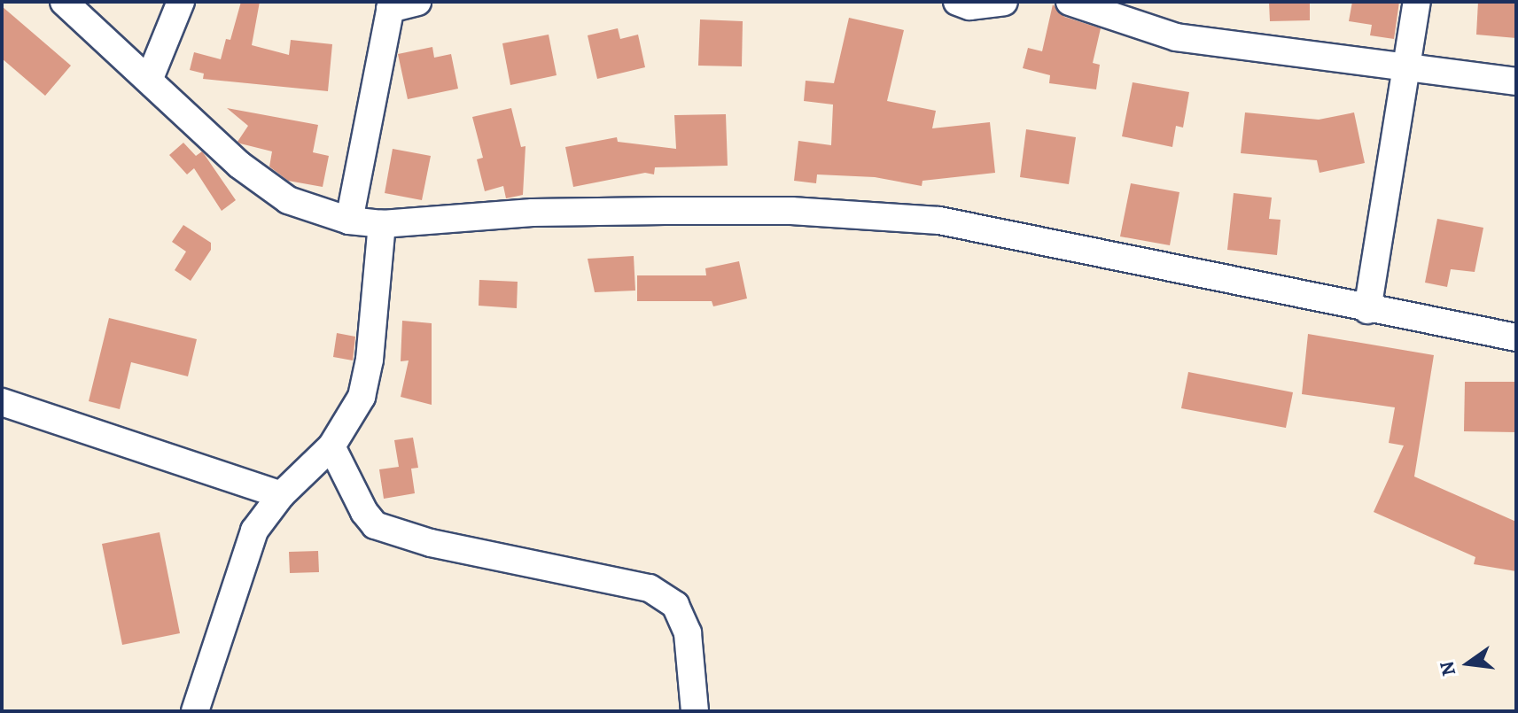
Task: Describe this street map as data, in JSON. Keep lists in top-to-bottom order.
{
  "north": "left"
}
